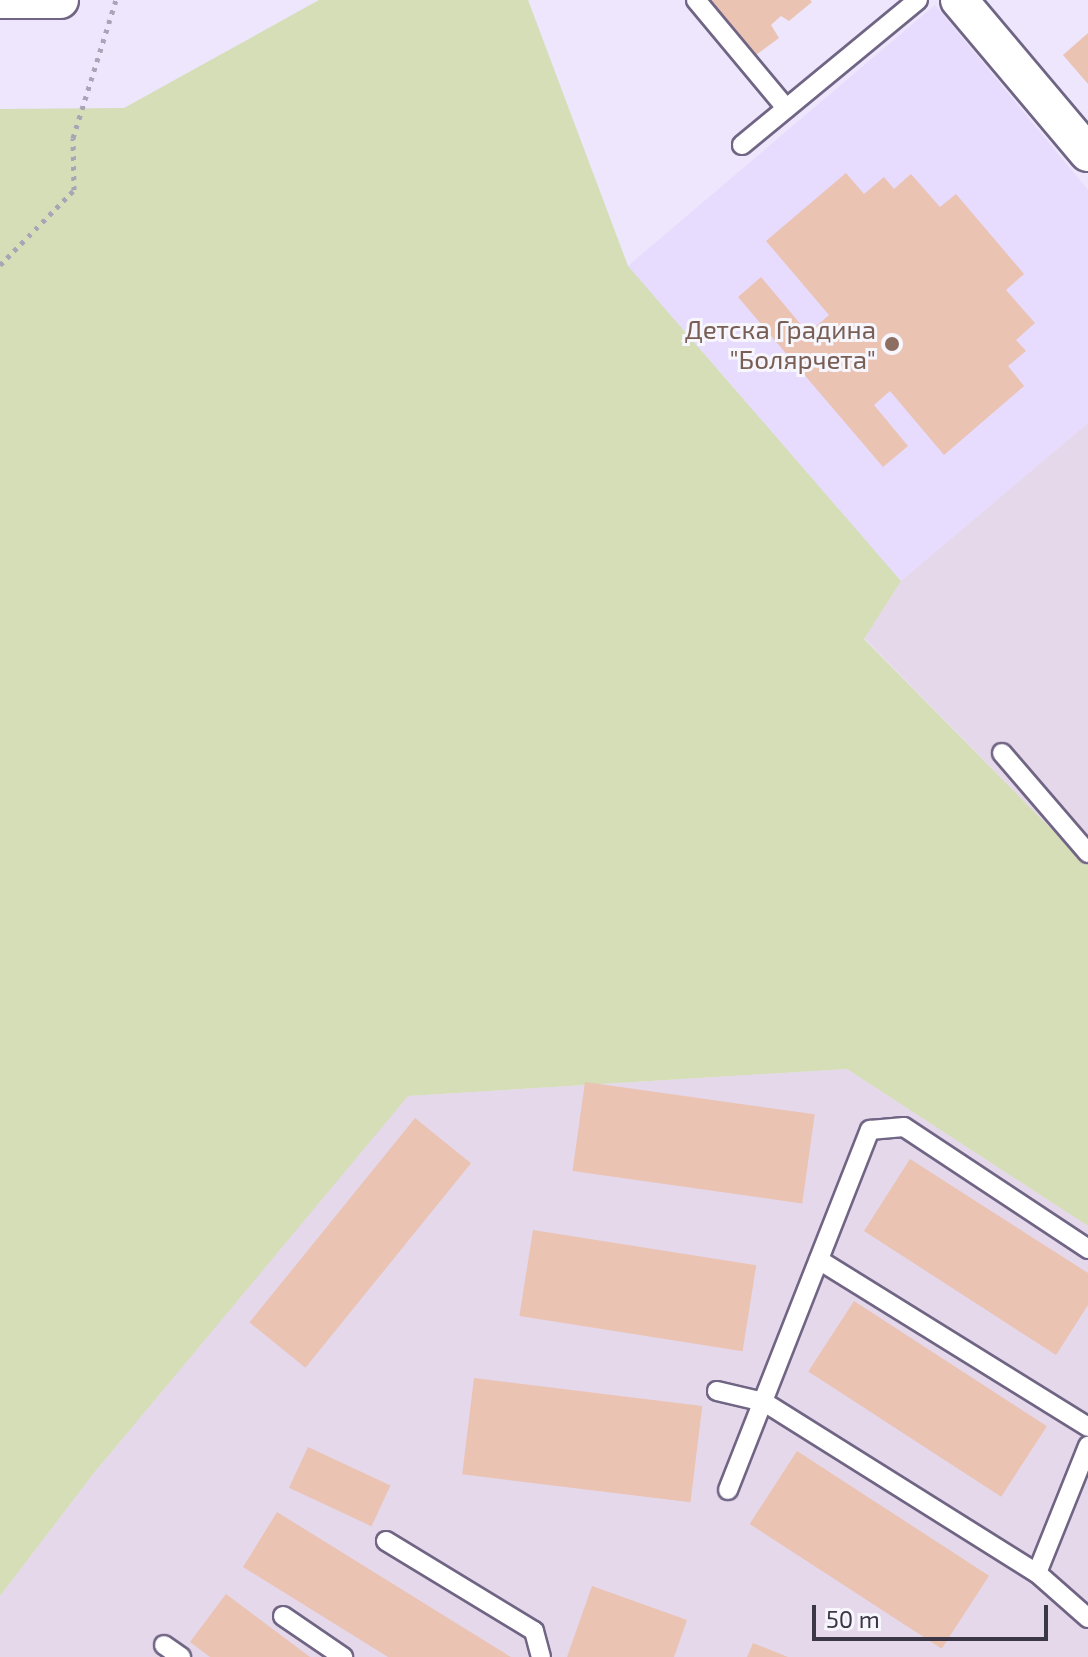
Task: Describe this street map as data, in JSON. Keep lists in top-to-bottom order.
{
  "places": ["Детска Градина \"Болярчета\""],
  "scale_bar": "50 m"
}
